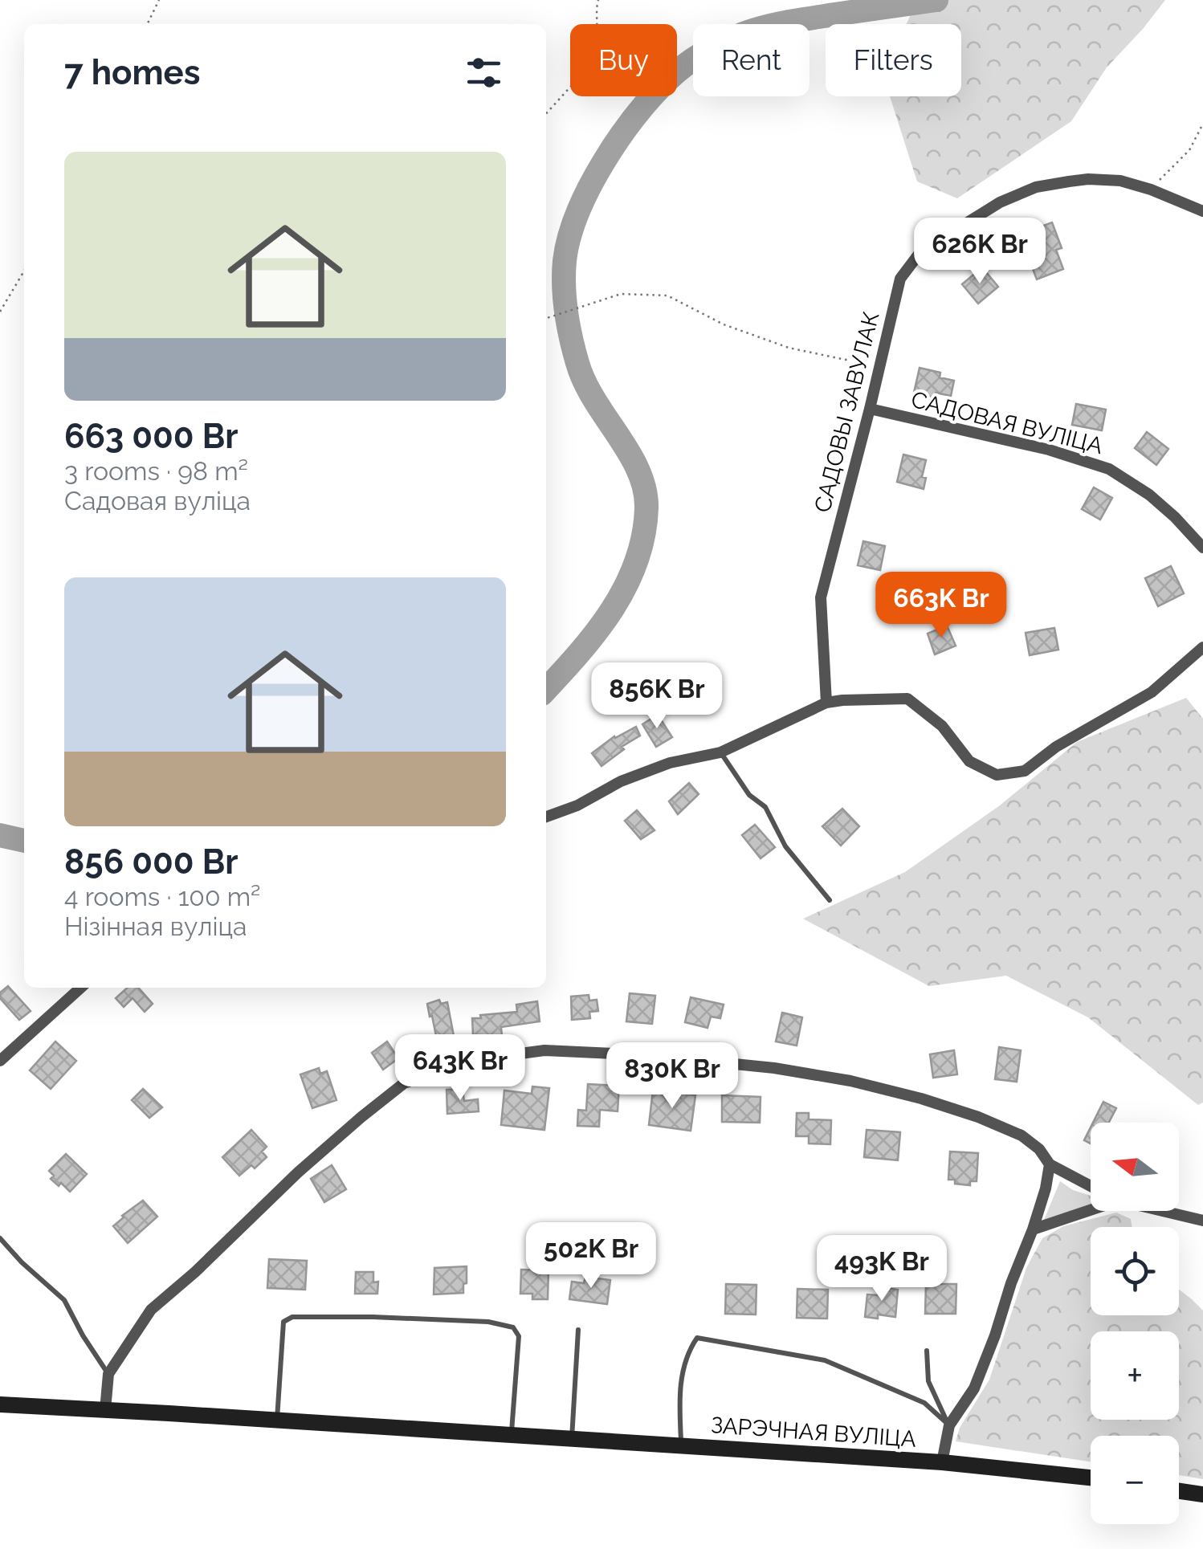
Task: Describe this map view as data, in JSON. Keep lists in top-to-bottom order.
{
  "streets": {
    "street": ["САДОВЫ ЗАВУЛАК", "САДОВАЯ ВУЛІЦА", "ЗАРЭЧНАЯ ВУЛІЦА"]
  },
  "crossings": [
    ["САДОВЫ ЗАВУЛАК", "САДОВАЯ ВУЛІЦА"]
  ],
  "north": "left",
  "page": {
    "chip": ["Buy", "Rent", "Filters"],
    "heading": "7 homes",
    "list": [
      {
        "name": "663 000 Br",
        "note": "3 rooms · 98 m² · Садовая вуліца"
      },
      {
        "name": "856 000 Br",
        "note": "4 rooms · 100 m² · Нізінная вуліца"
      }
    ],
    "price": [
      "626K Br",
      "663K Br",
      "856K Br",
      "643K Br",
      "830K Br",
      "502K Br",
      "493K Br"
    ],
    "map_buttons": ["+", "−"]
  }
}
